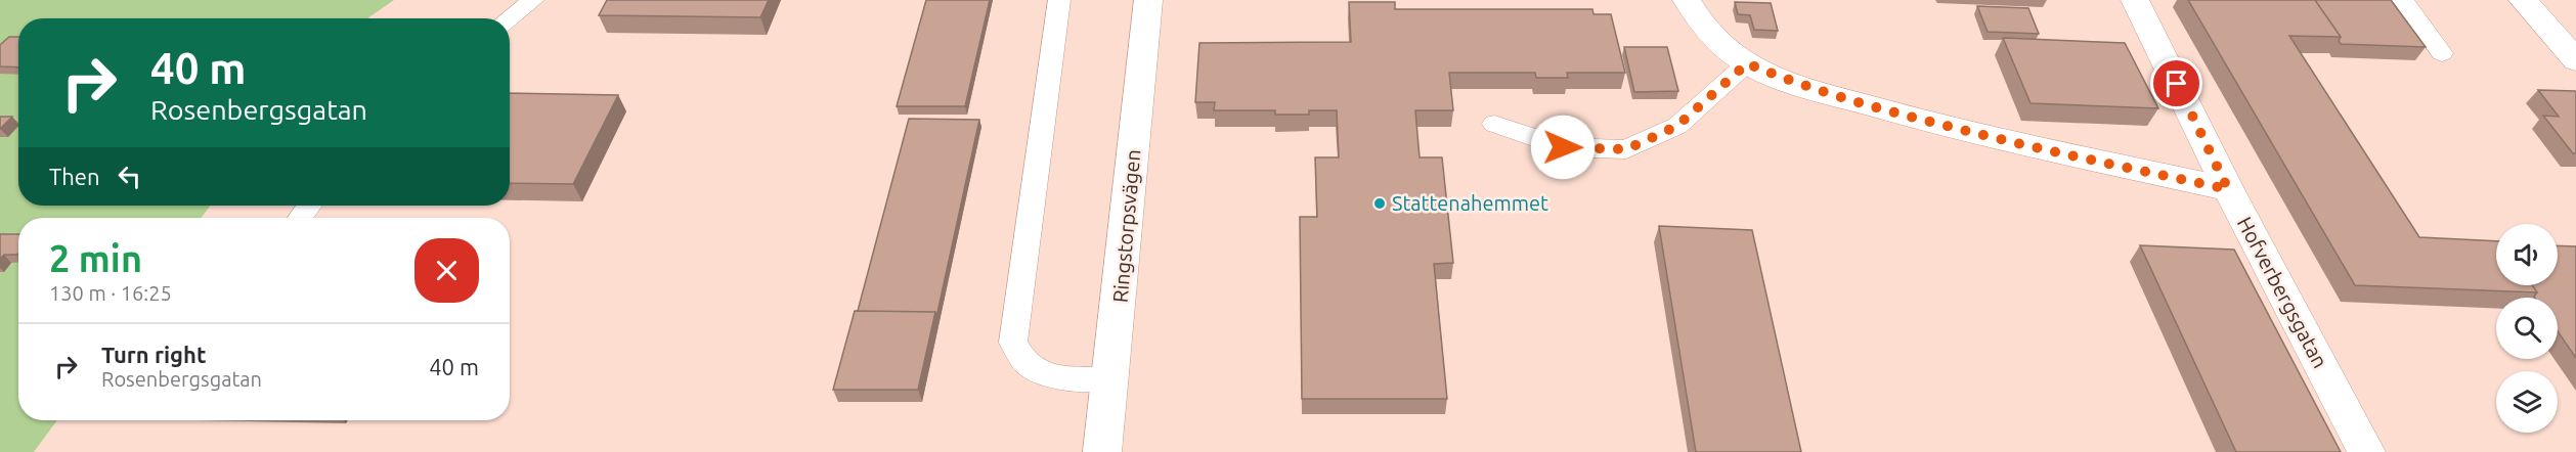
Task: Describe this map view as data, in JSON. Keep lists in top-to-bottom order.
{
  "streets": {
    "street": ["Ringstorpsvägen", "Hofverbergsgatan"]
  },
  "places": ["Stattenahemmet"],
  "page": {
    "turn": ["40 m", "Rosenbergsgatan"],
    "then": "Then",
    "heading": ["2 min", "130 m · 16:25"],
    "list": [
      {
        "name": "Turn right",
        "note": "Rosenbergsgatan",
        "value": "40 m"
      }
    ]
  }
}
